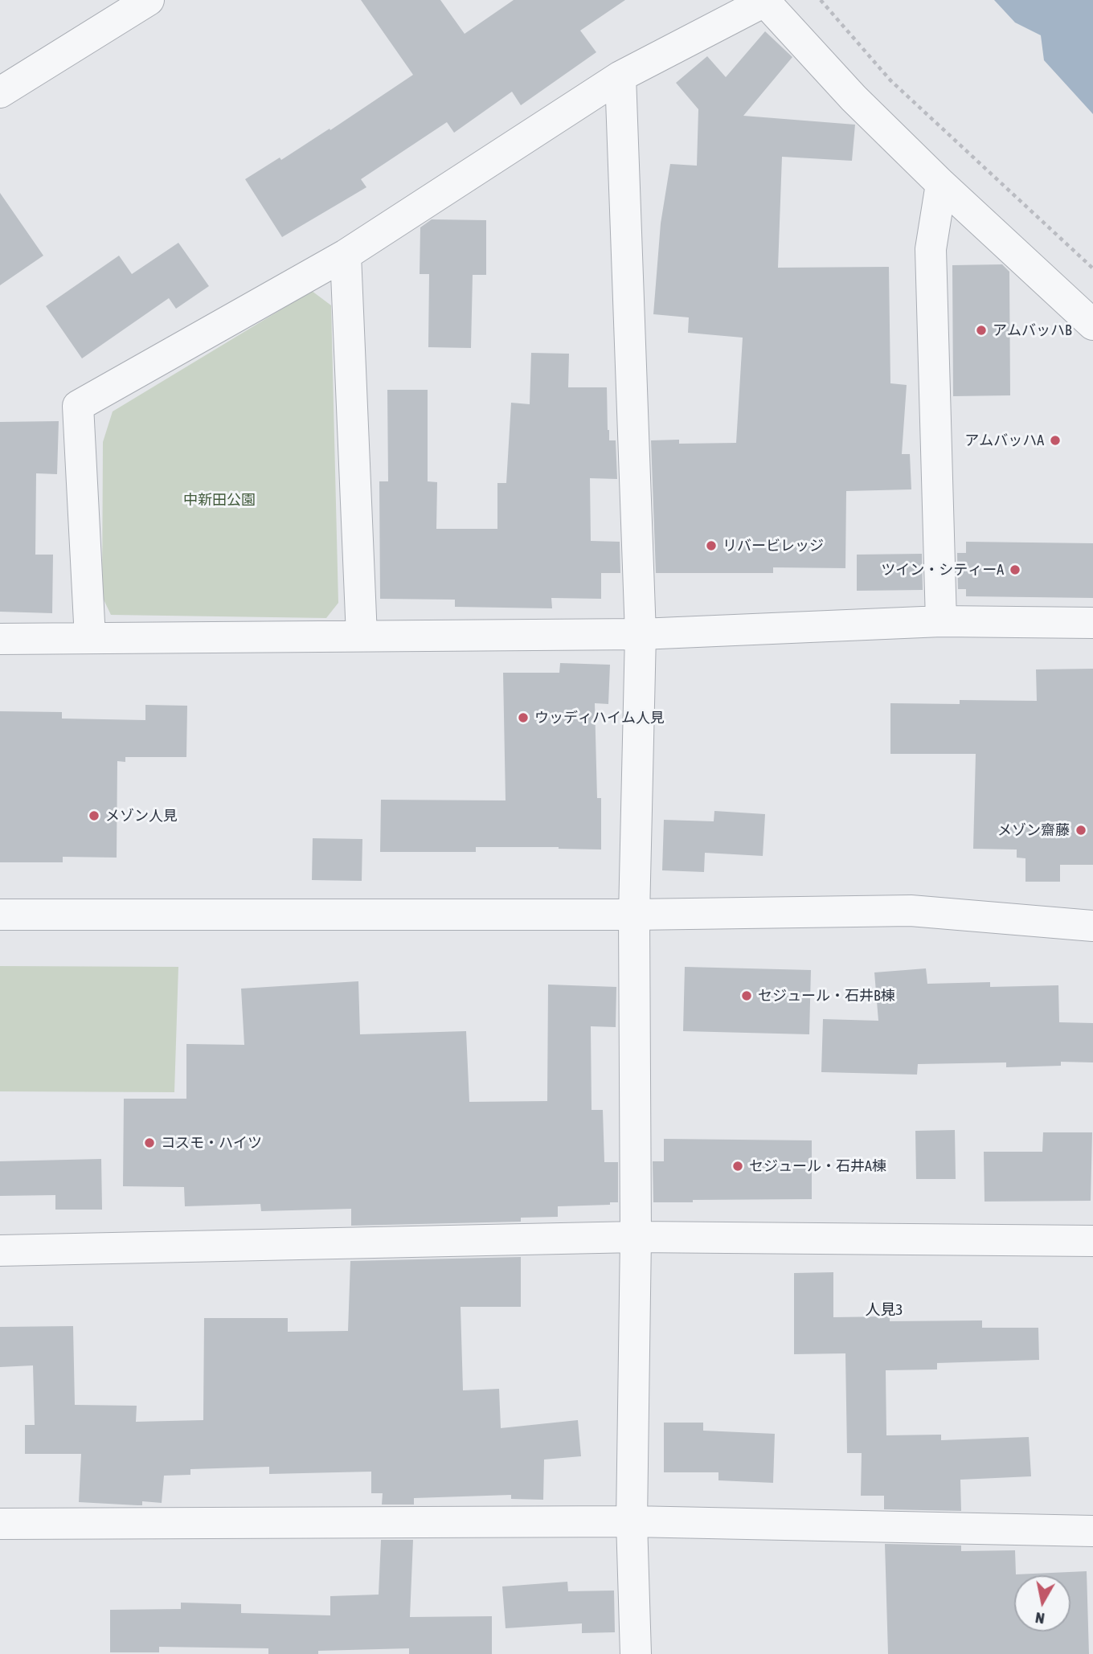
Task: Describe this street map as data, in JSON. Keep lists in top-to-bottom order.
{
  "districts": ["人見3"],
  "parks": ["中新田公園"],
  "places": [
    "アムバッハB",
    "アムバッハA",
    "リバービレッジ",
    "ツイン・シティーA",
    "ウッディハイム人見",
    "メゾン人見",
    "メゾン齋藤",
    "セジュール・石井B棟",
    "コスモ・ハイツ",
    "セジュール・石井A棟"
  ],
  "north": "bottom"
}
